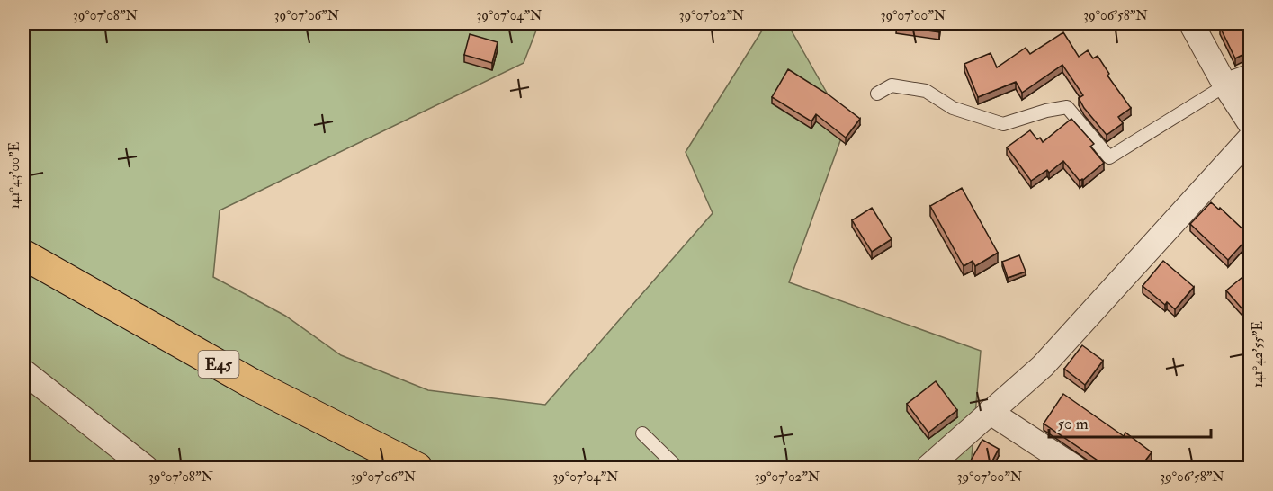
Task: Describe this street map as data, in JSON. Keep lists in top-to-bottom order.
{
  "streets": {
    "highway": ["E45"]
  },
  "scale_bar": "50 m",
  "coordinates": [
    "39°07'08\"N",
    "39°07'06\"N",
    "39°07'04\"N",
    "39°07'02\"N",
    "39°07'00\"N",
    "39°06'58\"N",
    "141°43'00\"E",
    "141°42'55\"E"
  ]
}
